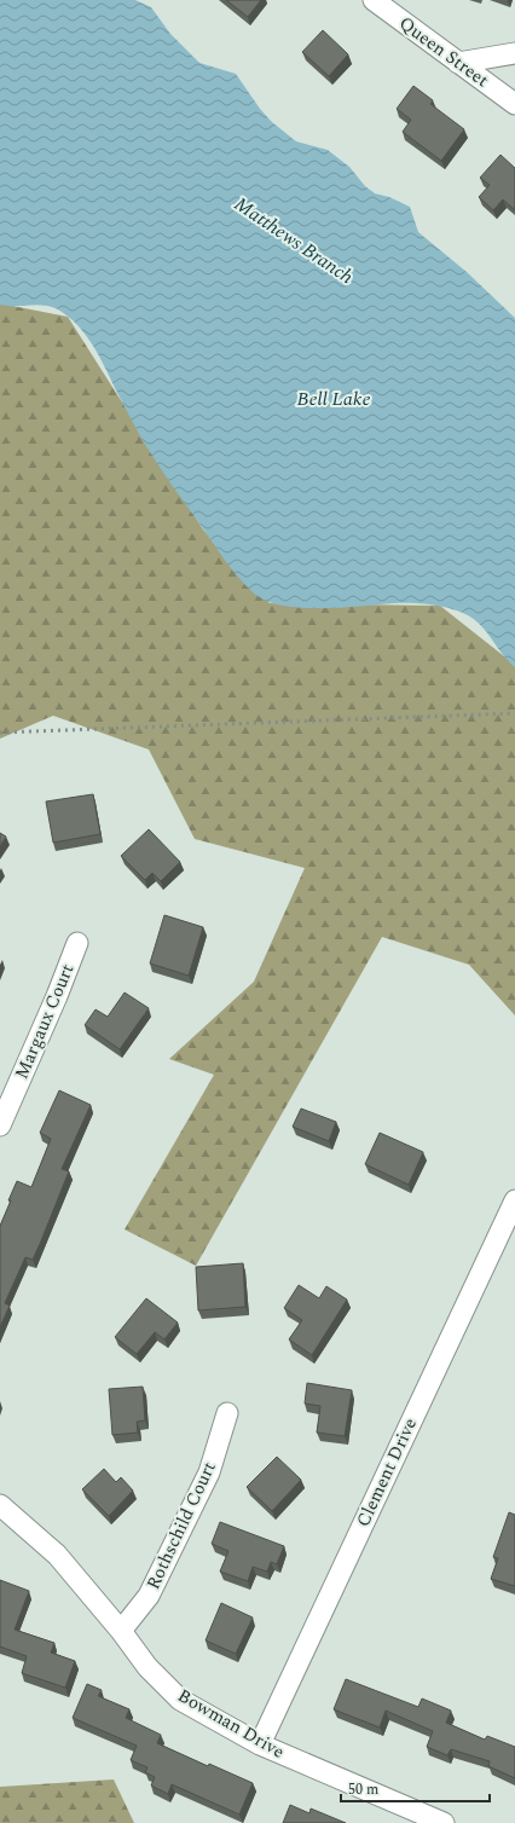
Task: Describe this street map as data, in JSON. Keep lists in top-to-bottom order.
{
  "streets": {
    "street": [
      "Queen Street",
      "Margaux Court",
      "Clement Drive",
      "Rothschild Court",
      "Bowman Drive"
    ]
  },
  "crossings": [
    ["Clement Drive", "Bowman Drive"],
    ["Rothschild Court", "Bowman Drive"]
  ],
  "water": ["Matthews Branch", "Bell Lake"],
  "scale_bar": "50 m"
}
